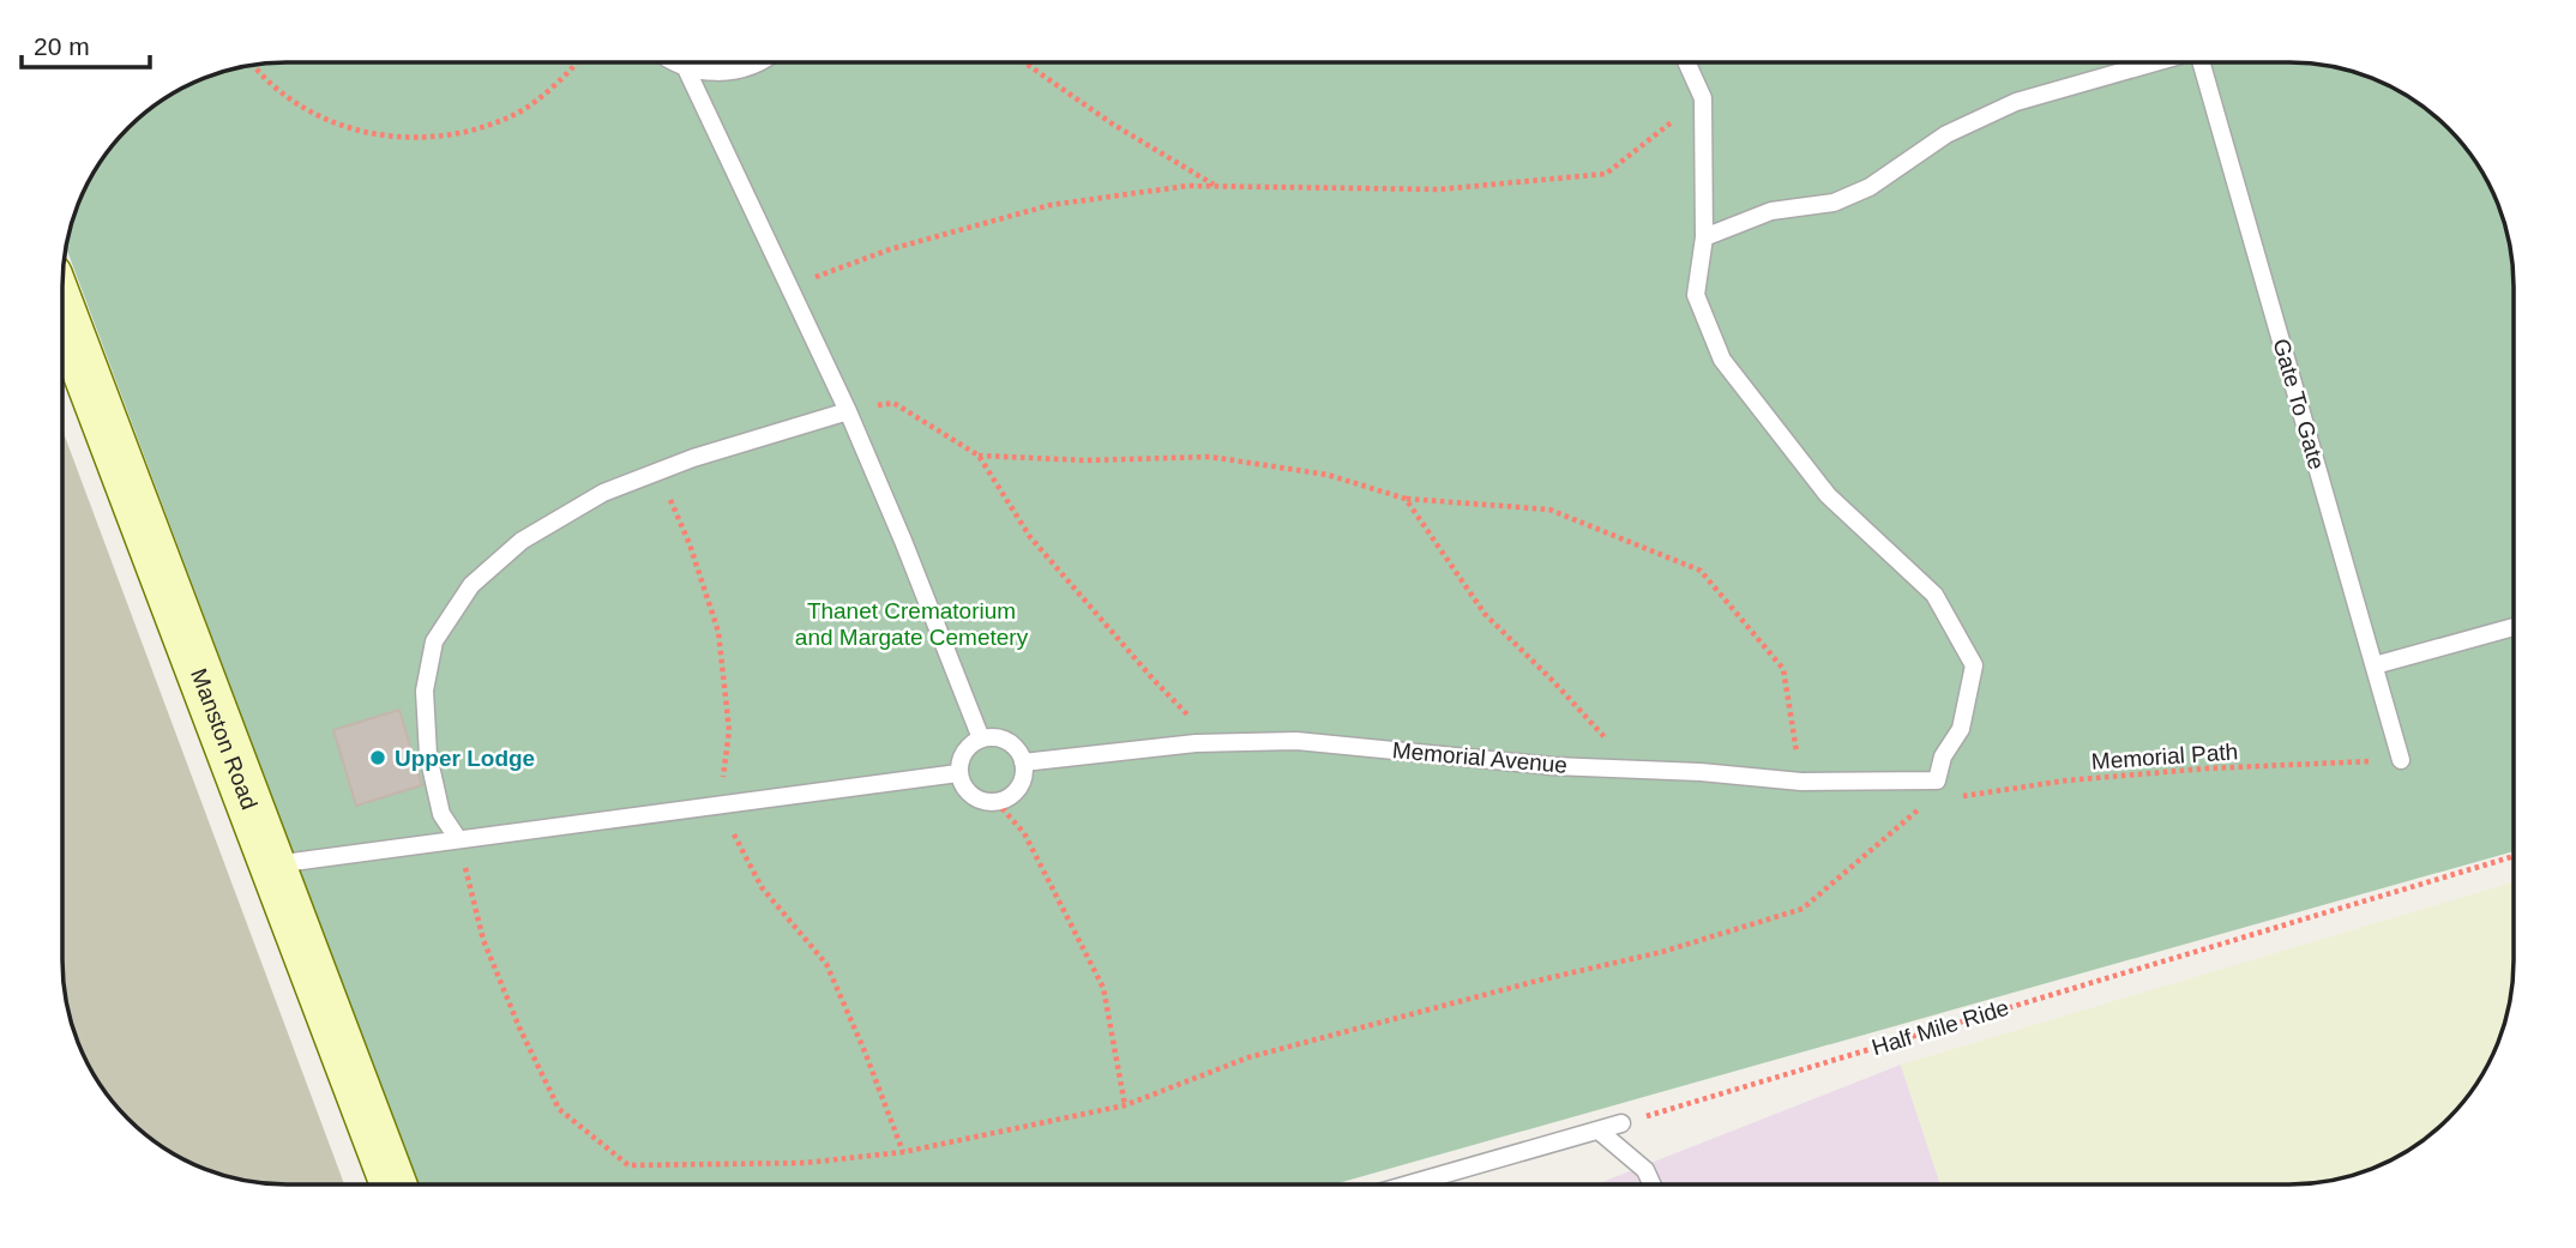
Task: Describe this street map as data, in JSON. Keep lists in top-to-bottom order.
{
  "streets": {
    "street": ["Manston Road"],
    "lane": ["Gate To Gate", "Memorial Avenue"],
    "path": ["Memorial Path", "Half Mile Ride"]
  },
  "crossings": [
    ["Gate To Gate", "Memorial Path"],
    ["Memorial Path", "Memorial Avenue"]
  ],
  "parks": ["Thanet Crematorium and Margate Cemetery"],
  "places": ["Upper Lodge"],
  "scale_bar": "20 m"
}
